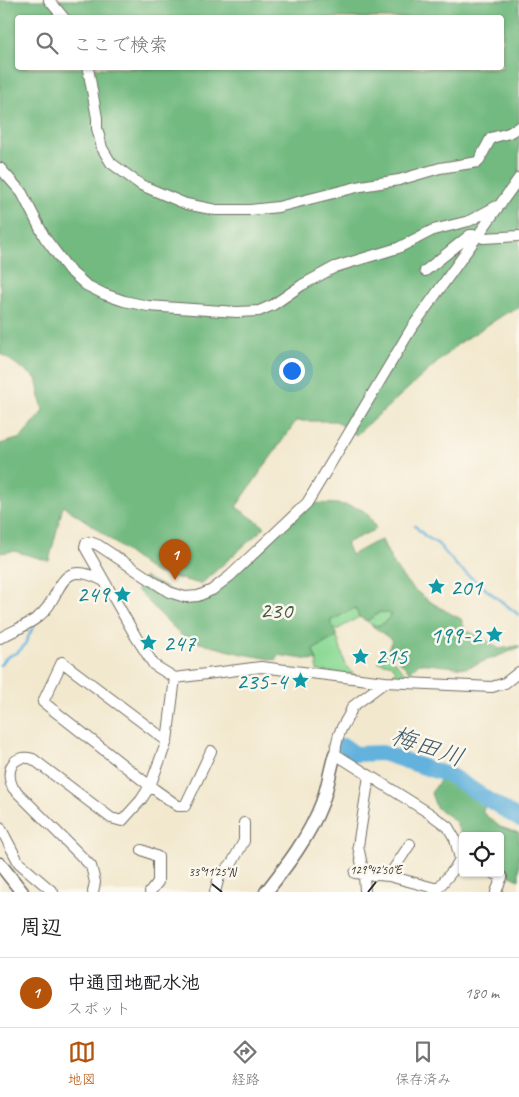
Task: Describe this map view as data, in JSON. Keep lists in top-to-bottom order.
{
  "water": ["梅田川"],
  "parks": ["230"],
  "places": {
    "place": [
      "201",
      "249",
      "199-2",
      "247",
      "215",
      "235-4"
    ]
  },
  "page": {
    "search": "ここで検索",
    "pins": "1",
    "heading": "周辺",
    "list": [
      {
        "mark": "1",
        "name": "中通団地配水池",
        "note": "スポット",
        "value": "180 m"
      }
    ],
    "nav": ["地図", "経路", "保存済み"]
  },
  "coordinates": ["129°42'50\"E", "33°11'25\"N"]
}
